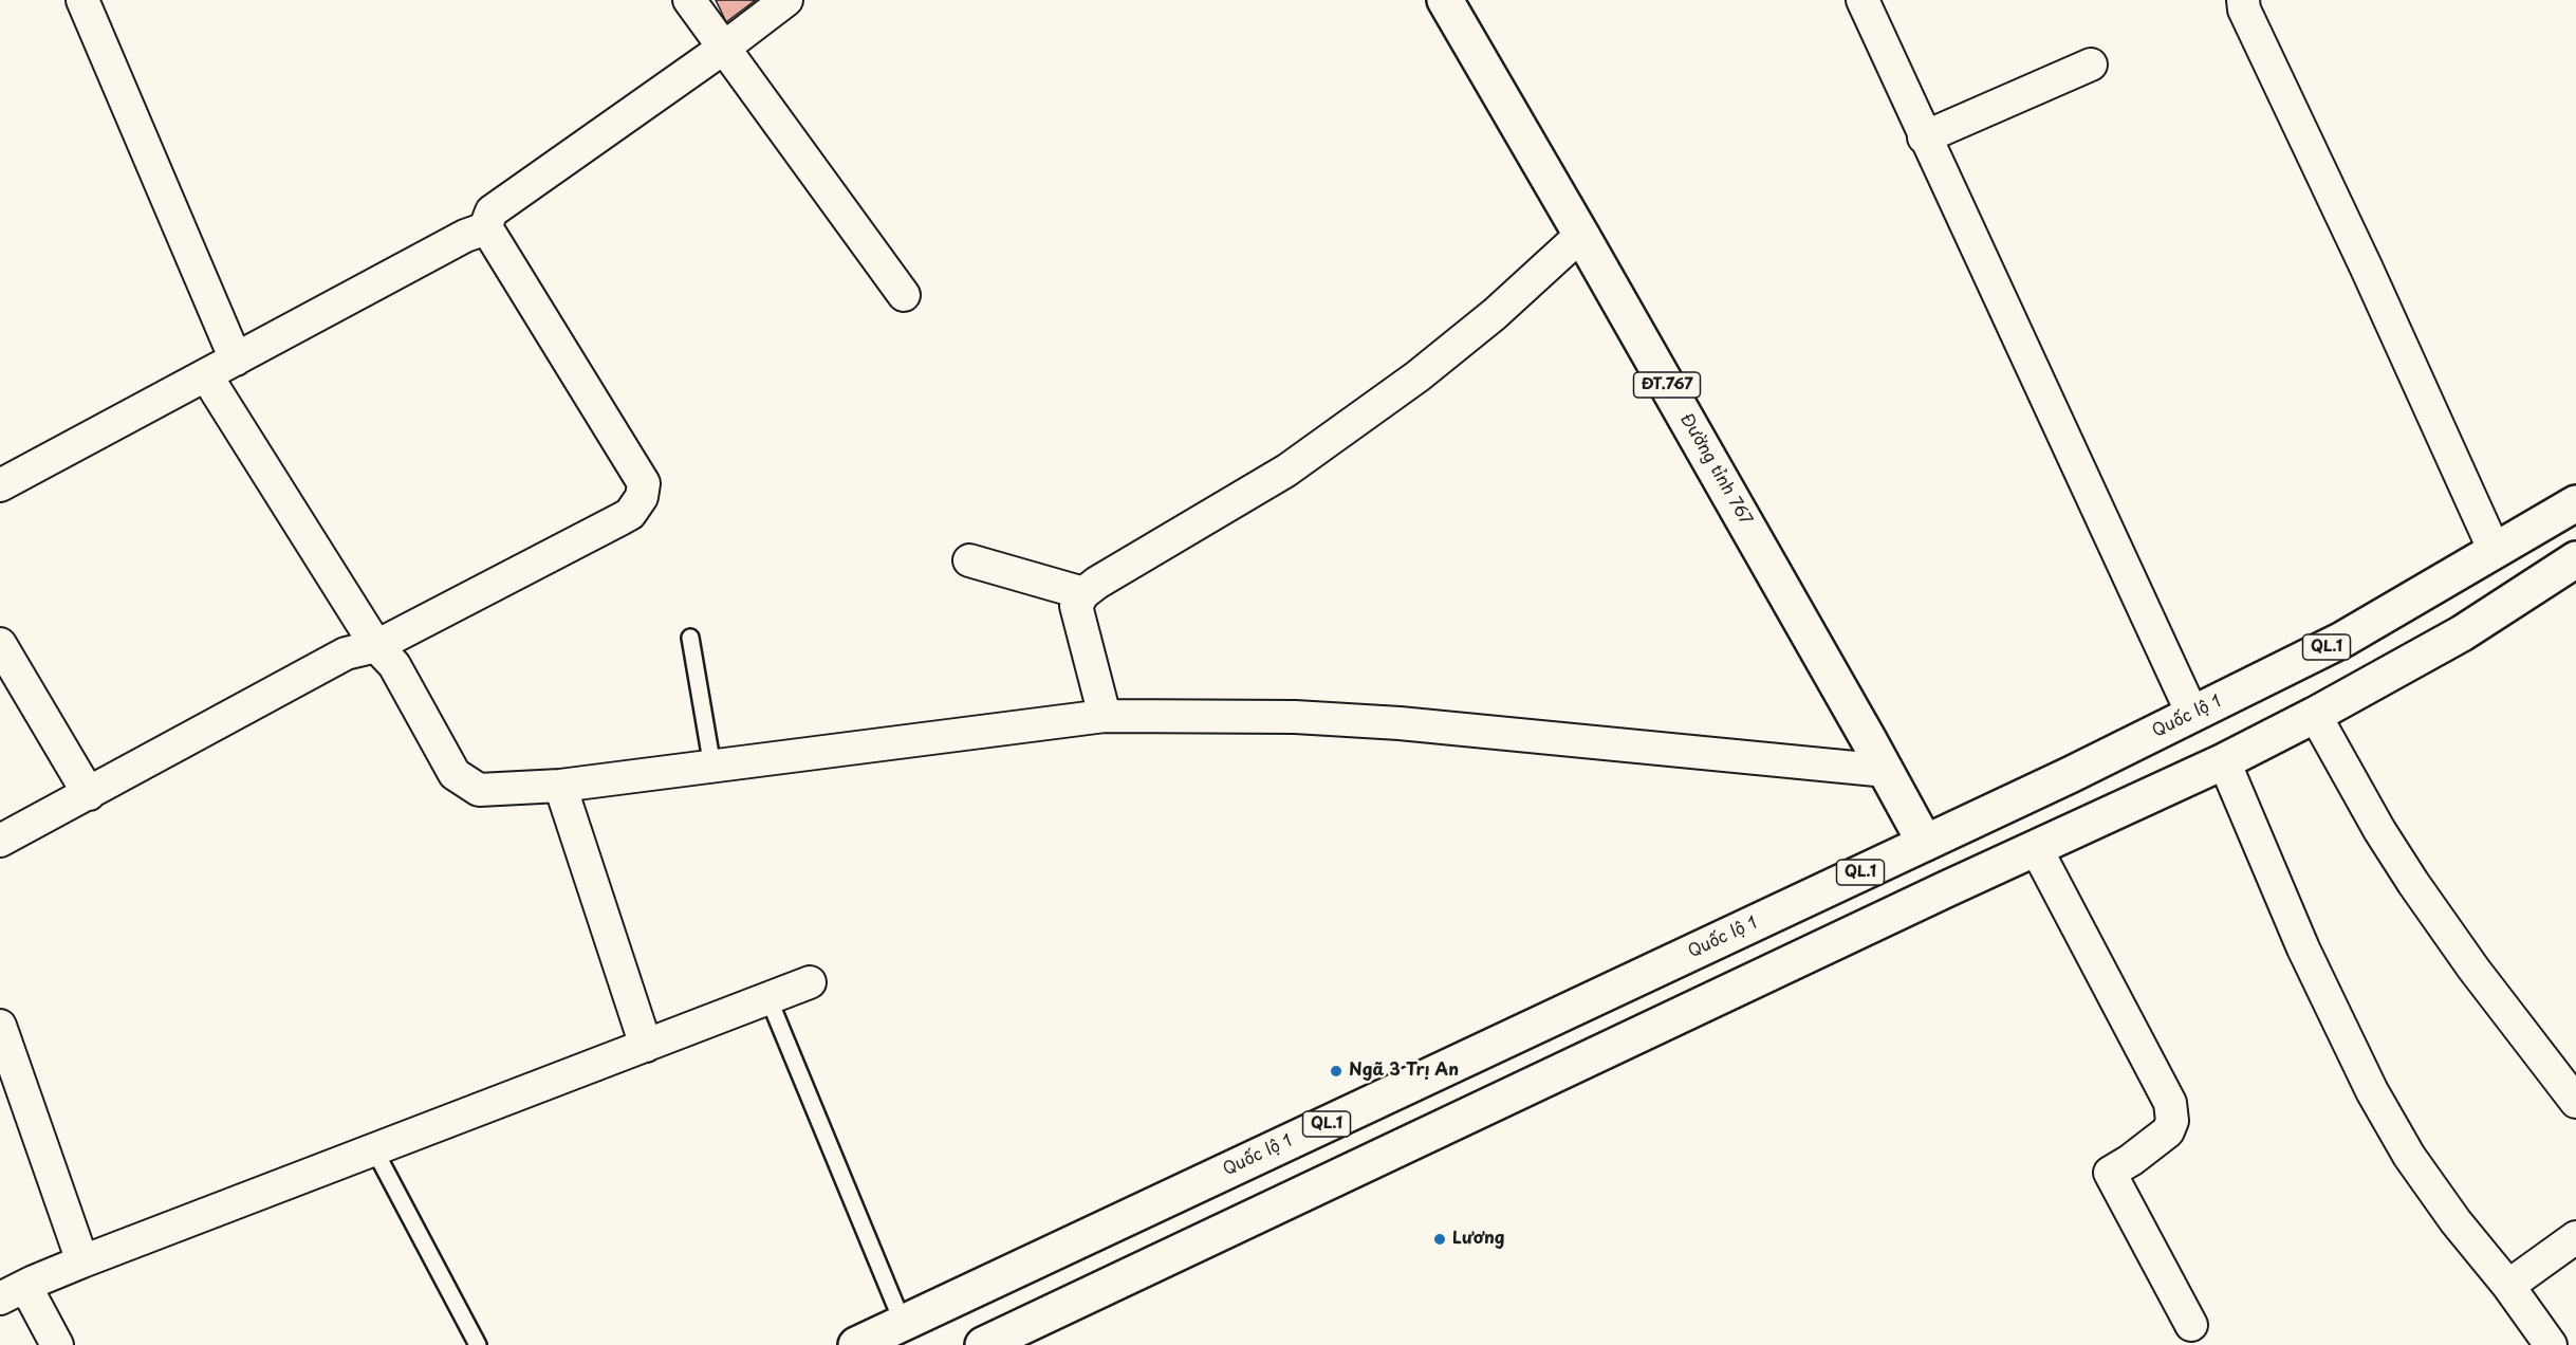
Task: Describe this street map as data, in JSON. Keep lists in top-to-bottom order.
{
  "streets": {
    "main road": [
      "ĐT.767",
      "Đường tỉnh 767",
      "QL.1",
      "Quốc lộ 1"
    ]
  },
  "crossings": [
    ["Đường tỉnh 767", "Quốc lộ 1"]
  ],
  "places": ["Ngã 3 Trị An", "Lương"]
}
